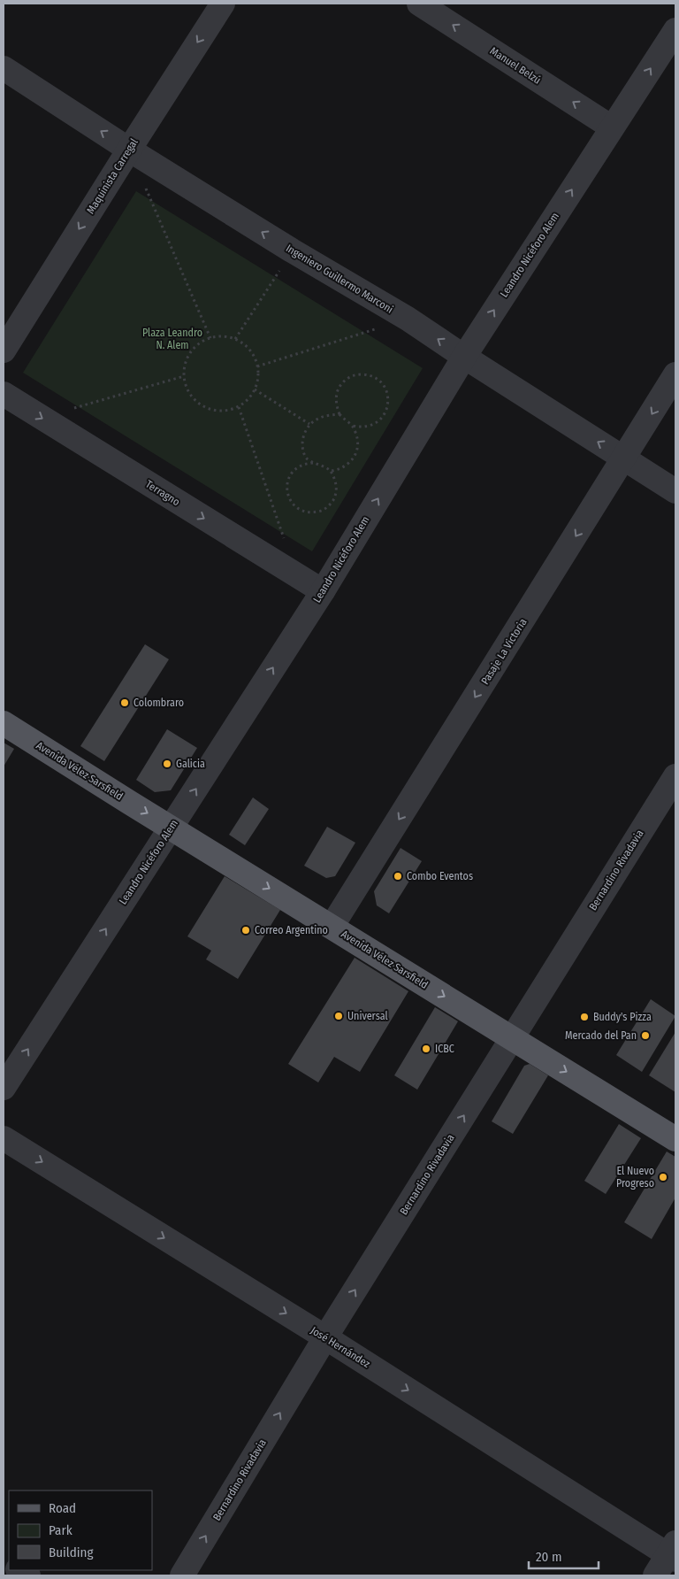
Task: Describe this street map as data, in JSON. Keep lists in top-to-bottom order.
{
  "streets": {
    "main road": ["Avenida Vélez Sarsfield"],
    "street": [
      "Manuel Belzú",
      "Maquinista Carregal",
      "Leandro Nicéforo Alem",
      "Ingeniero Guillermo Marconi",
      "Terragno",
      "Pasaje La Victoria",
      "Bernardino Rivadavia",
      "José Hernández"
    ]
  },
  "crossings": [
    ["Manuel Belzú", "Leandro Nicéforo Alem"],
    ["Maquinista Carregal", "Ingeniero Guillermo Marconi"],
    ["Leandro Nicéforo Alem", "Ingeniero Guillermo Marconi"],
    ["Leandro Nicéforo Alem", "Terragno"],
    ["Leandro Nicéforo Alem", "Avenida Vélez Sarsfield"],
    ["Ingeniero Guillermo Marconi", "Pasaje La Victoria"],
    ["Pasaje La Victoria", "Avenida Vélez Sarsfield"],
    ["Avenida Vélez Sarsfield", "Bernardino Rivadavia"],
    ["Bernardino Rivadavia", "José Hernández"]
  ],
  "one_way": [
    "Manuel Belzú",
    "Maquinista Carregal",
    "Leandro Nicéforo Alem",
    "Ingeniero Guillermo Marconi",
    "Terragno",
    "Pasaje La Victoria",
    "Avenida Vélez Sarsfield",
    "Bernardino Rivadavia",
    "José Hernández"
  ],
  "parks": ["Plaza Leandro N. Alem"],
  "places": [
    "Colombraro",
    "Galicia",
    "Combo Eventos",
    "Correo Argentino",
    "Universal",
    "Buddy's Pizza",
    "Mercado del Pan",
    "ICBC",
    "El Nuevo Progreso"
  ],
  "legend": ["Road", "Park", "Building"],
  "scale_bar": "20 m"
}
